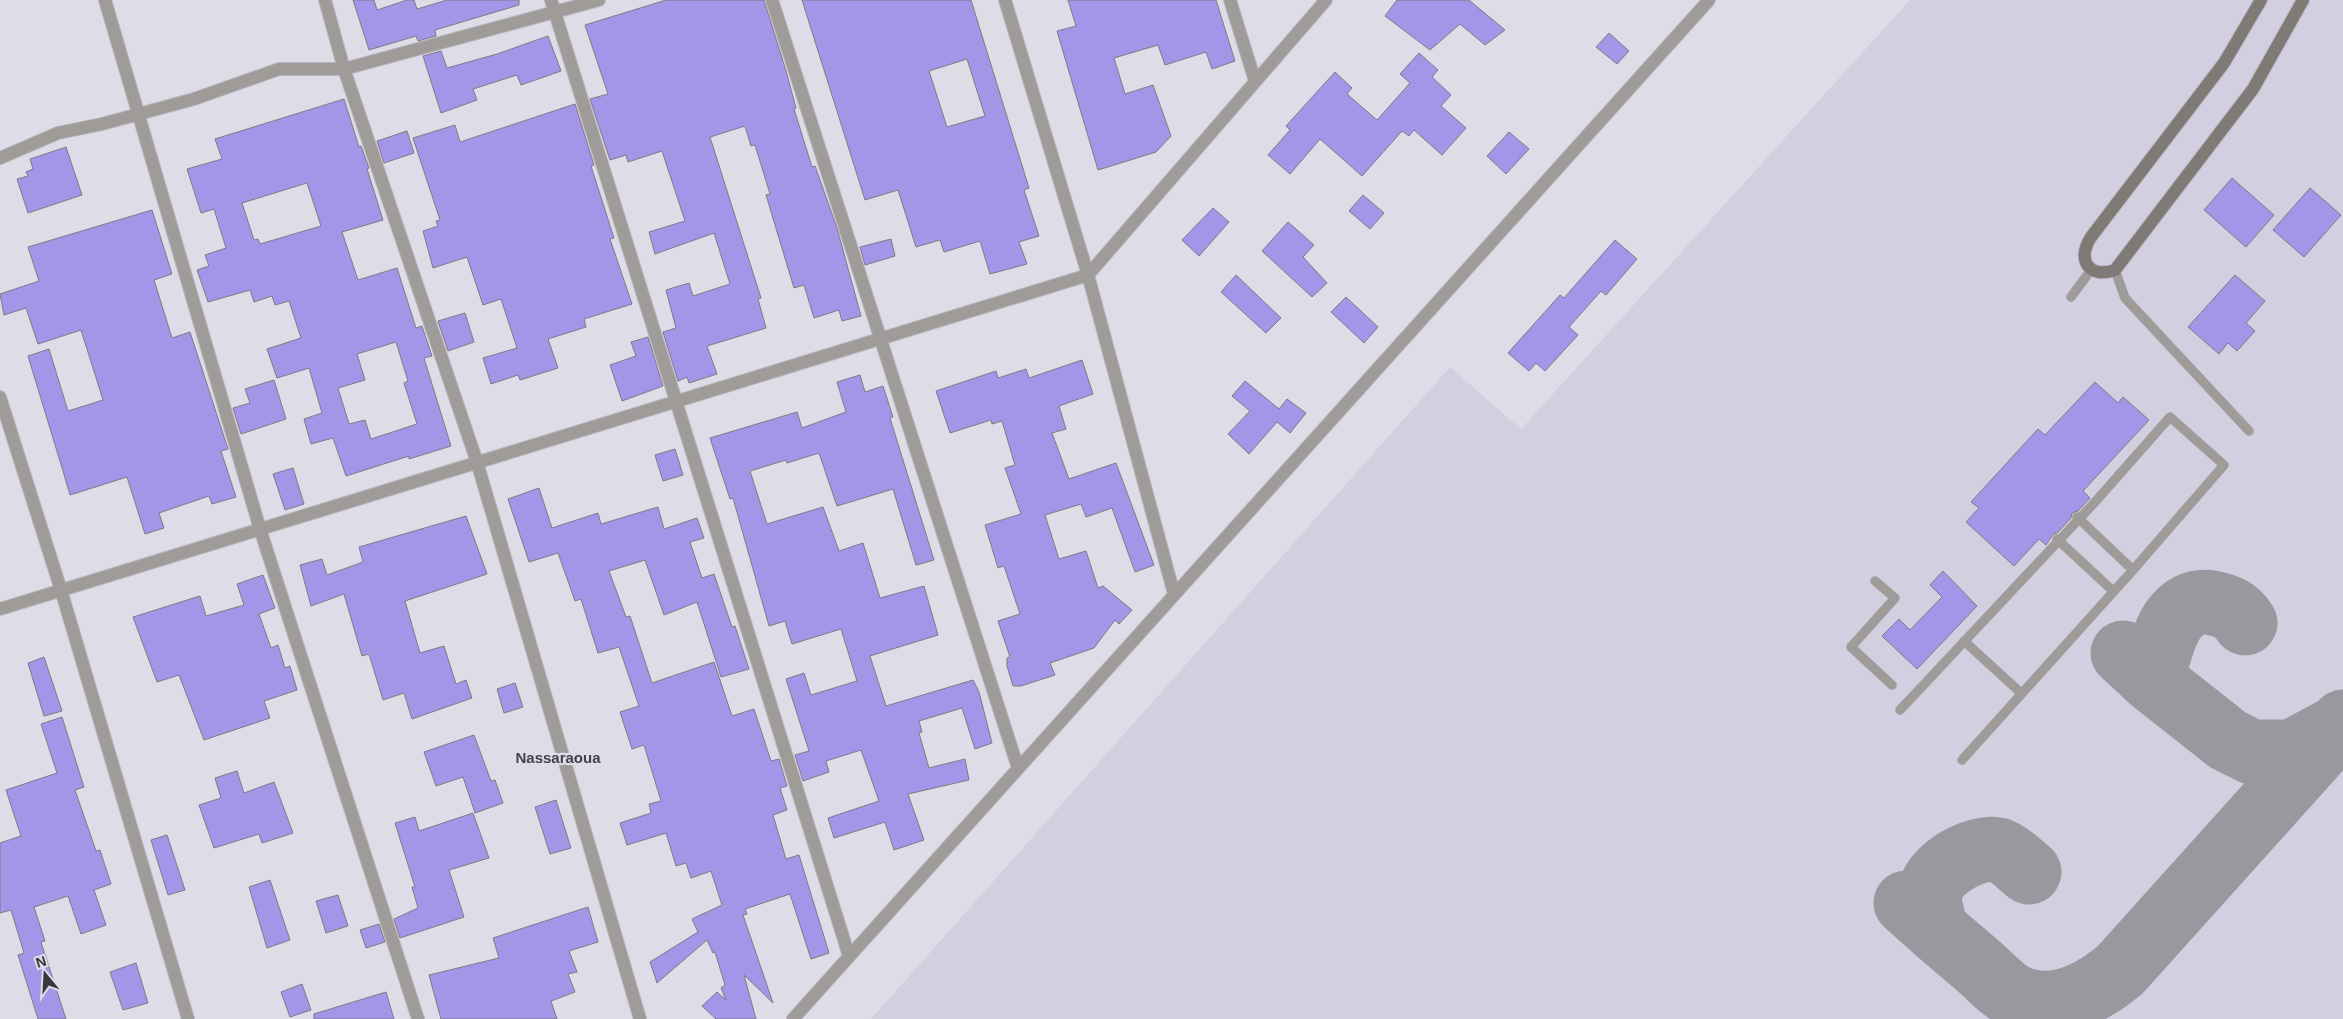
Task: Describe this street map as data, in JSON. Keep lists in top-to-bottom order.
{
  "districts": ["Nassaraoua"],
  "north": "top"
}
